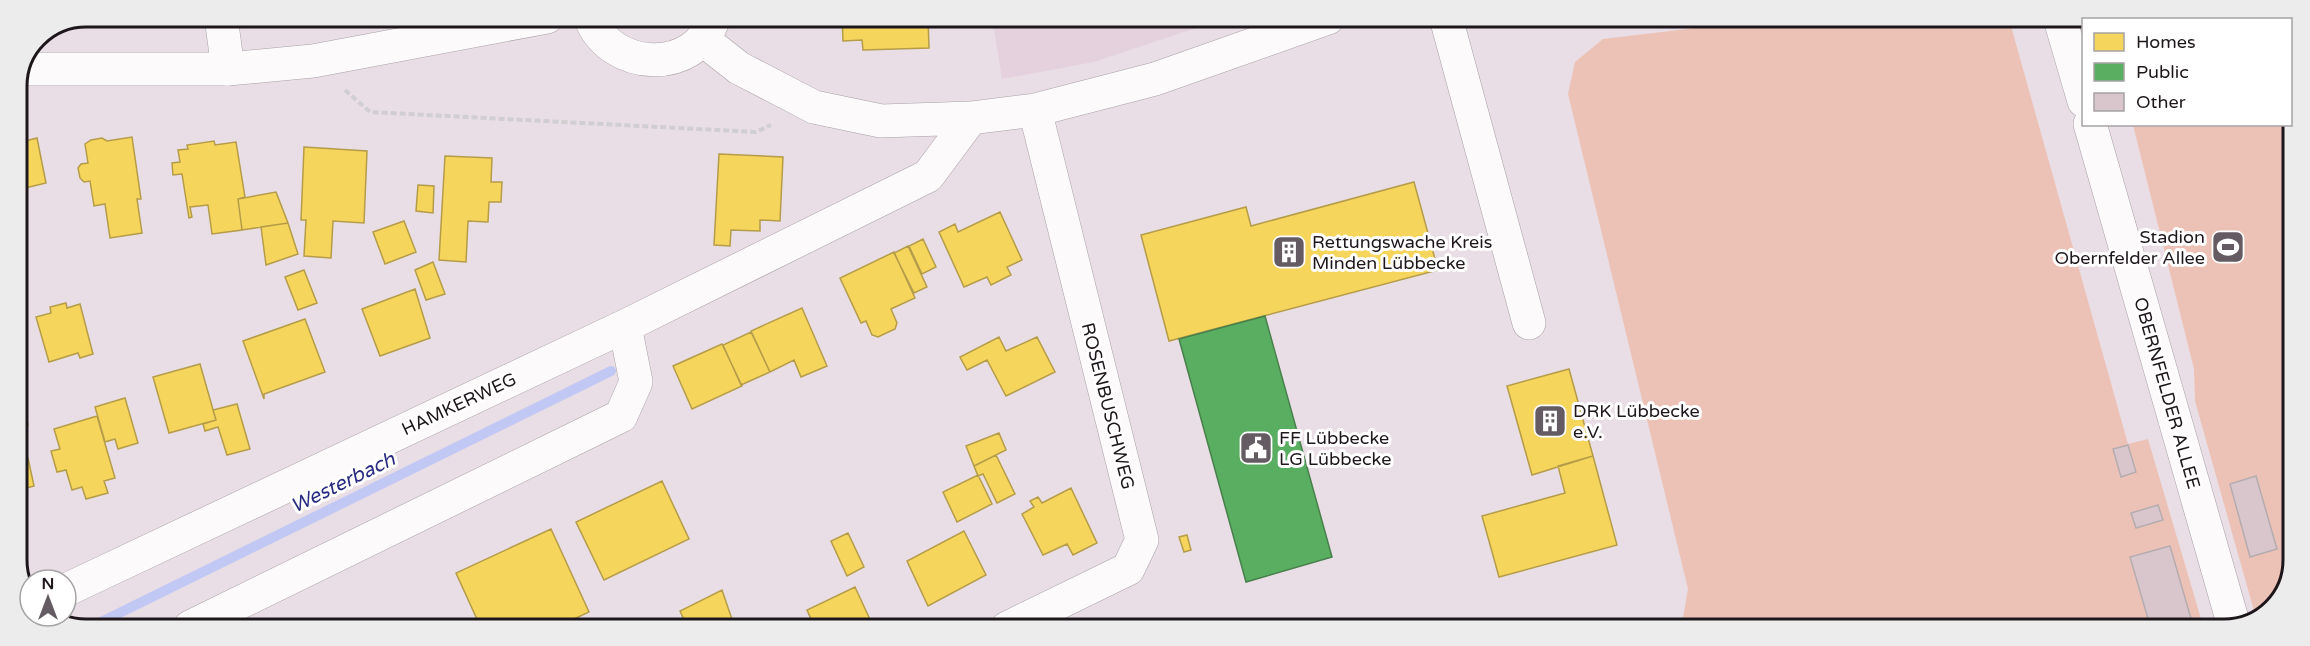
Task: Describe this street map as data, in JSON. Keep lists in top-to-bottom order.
{
  "streets": {
    "street": ["OBERNFELDER ALLEE", "HAMKERWEG", "ROSENBUSCHWEG"]
  },
  "water": ["Westerbach"],
  "places": {
    "sports": ["Stadion Obernfelder Allee"],
    "building": ["Rettungswache Kreis Minden Lübbecke", "DRK Lübbecke e.V."],
    "public building": ["FF Lübbecke LG Lübbecke"]
  },
  "legend": ["Homes", "Public", "Other"],
  "north": "top"
}
